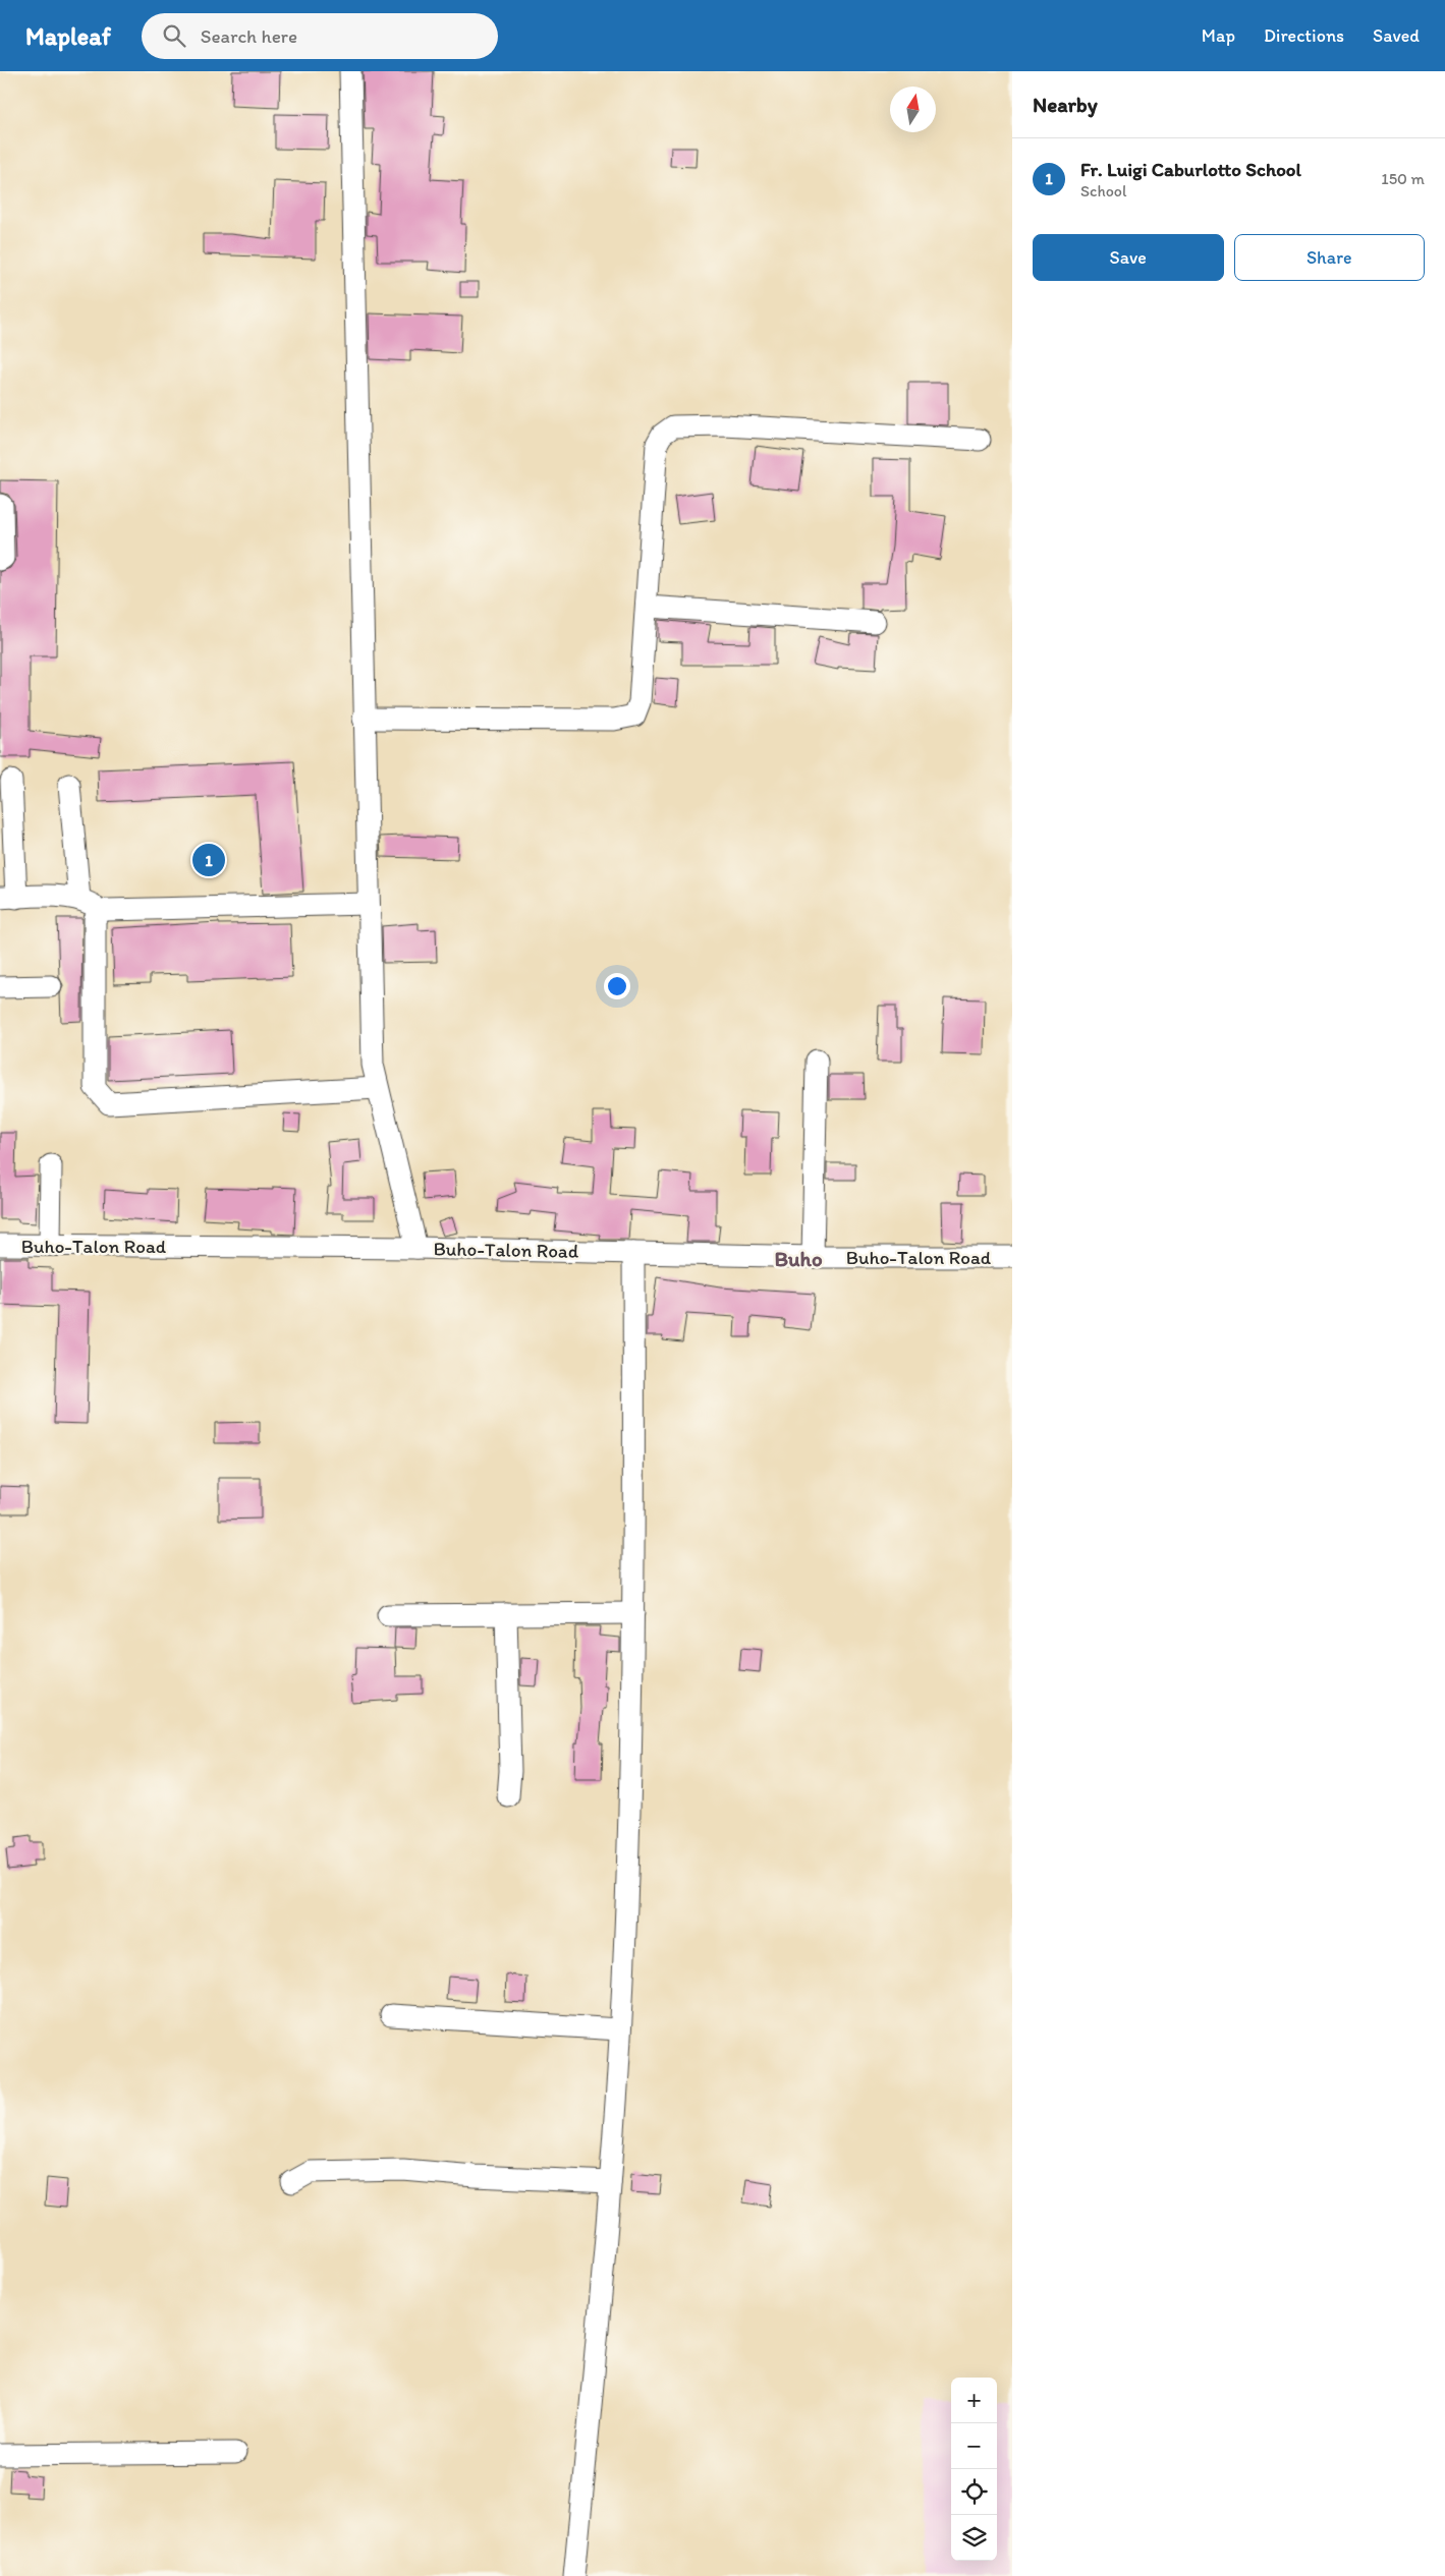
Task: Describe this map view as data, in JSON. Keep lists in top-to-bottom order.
{
  "streets": {
    "street": ["Buho-Talon Road"]
  },
  "districts": ["Buho"],
  "north": "top",
  "page": {
    "header": "Mapleaf",
    "search": "Search here",
    "nav": ["Map", "Directions", "Saved"],
    "heading": "Nearby",
    "list": [
      {
        "mark": "1",
        "name": "Fr. Luigi Caburlotto School",
        "note": "School",
        "value": "150 m"
      }
    ],
    "buttons": ["Save", "Share"],
    "pins": "1",
    "map_buttons": ["+", "−"]
  }
}
